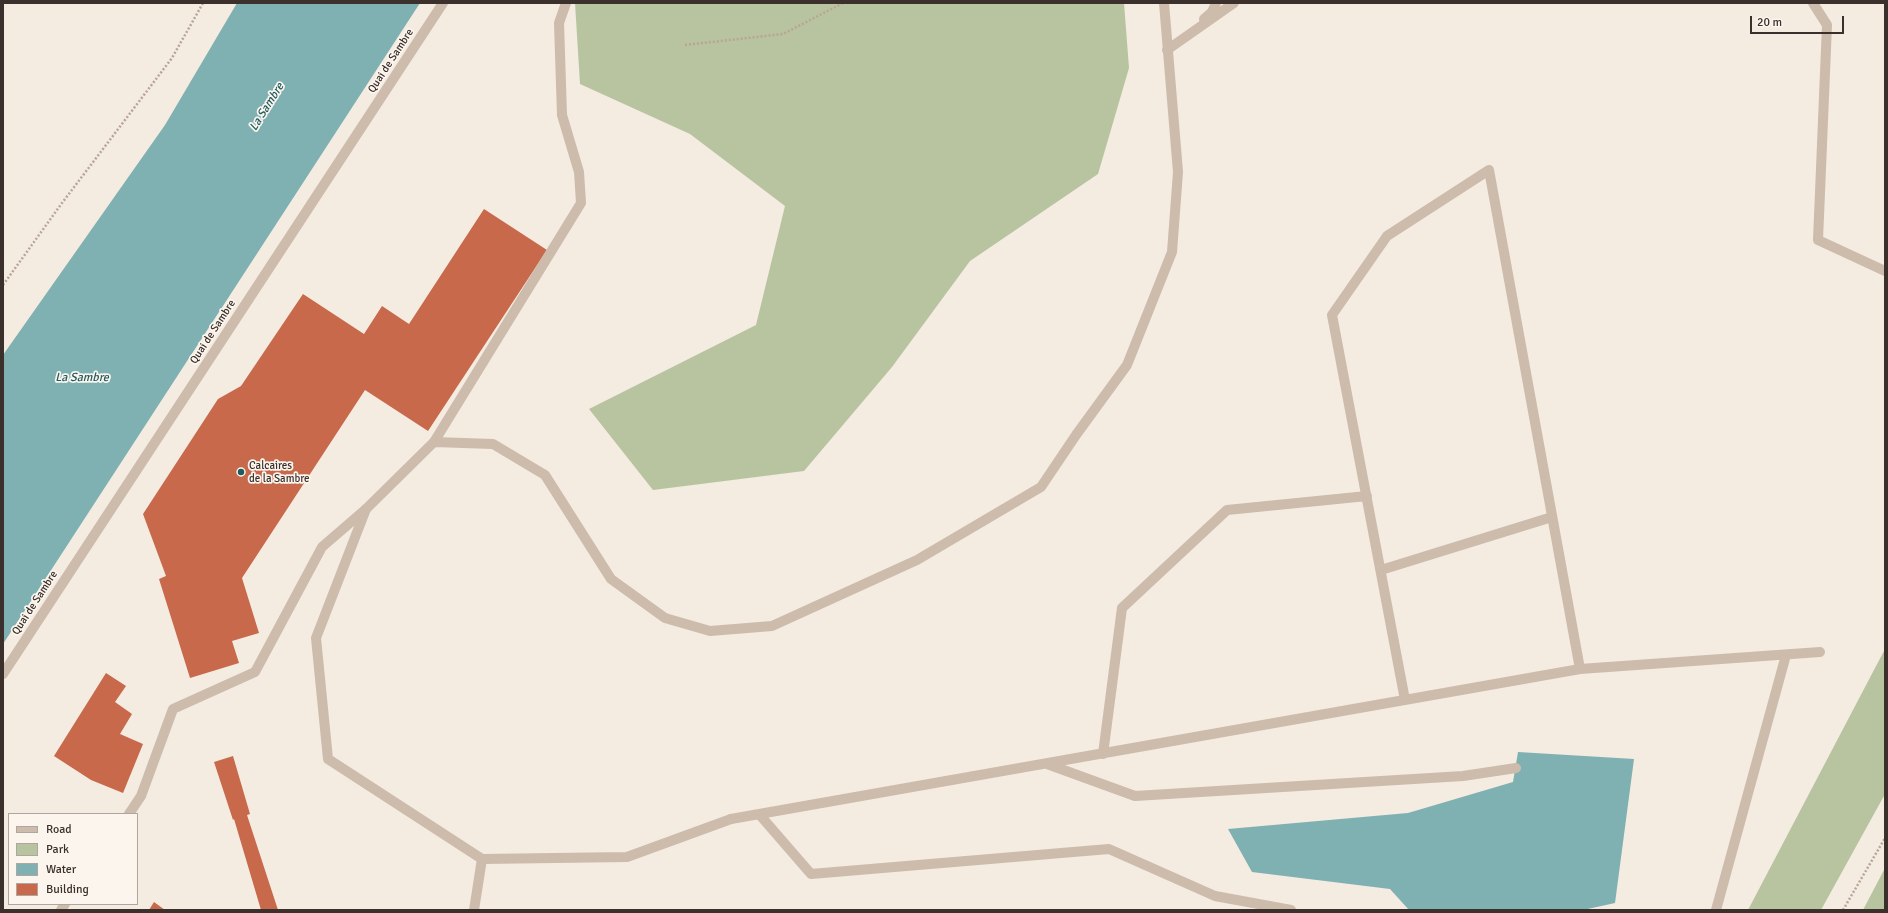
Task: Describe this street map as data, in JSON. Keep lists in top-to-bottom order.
{
  "streets": {
    "street": ["Quai de Sambre"]
  },
  "water": ["La Sambre"],
  "places": ["Calcaires de la Sambre"],
  "legend": [
    "Road",
    "Park",
    "Water",
    "Building"
  ],
  "scale_bar": "20 m"
}
